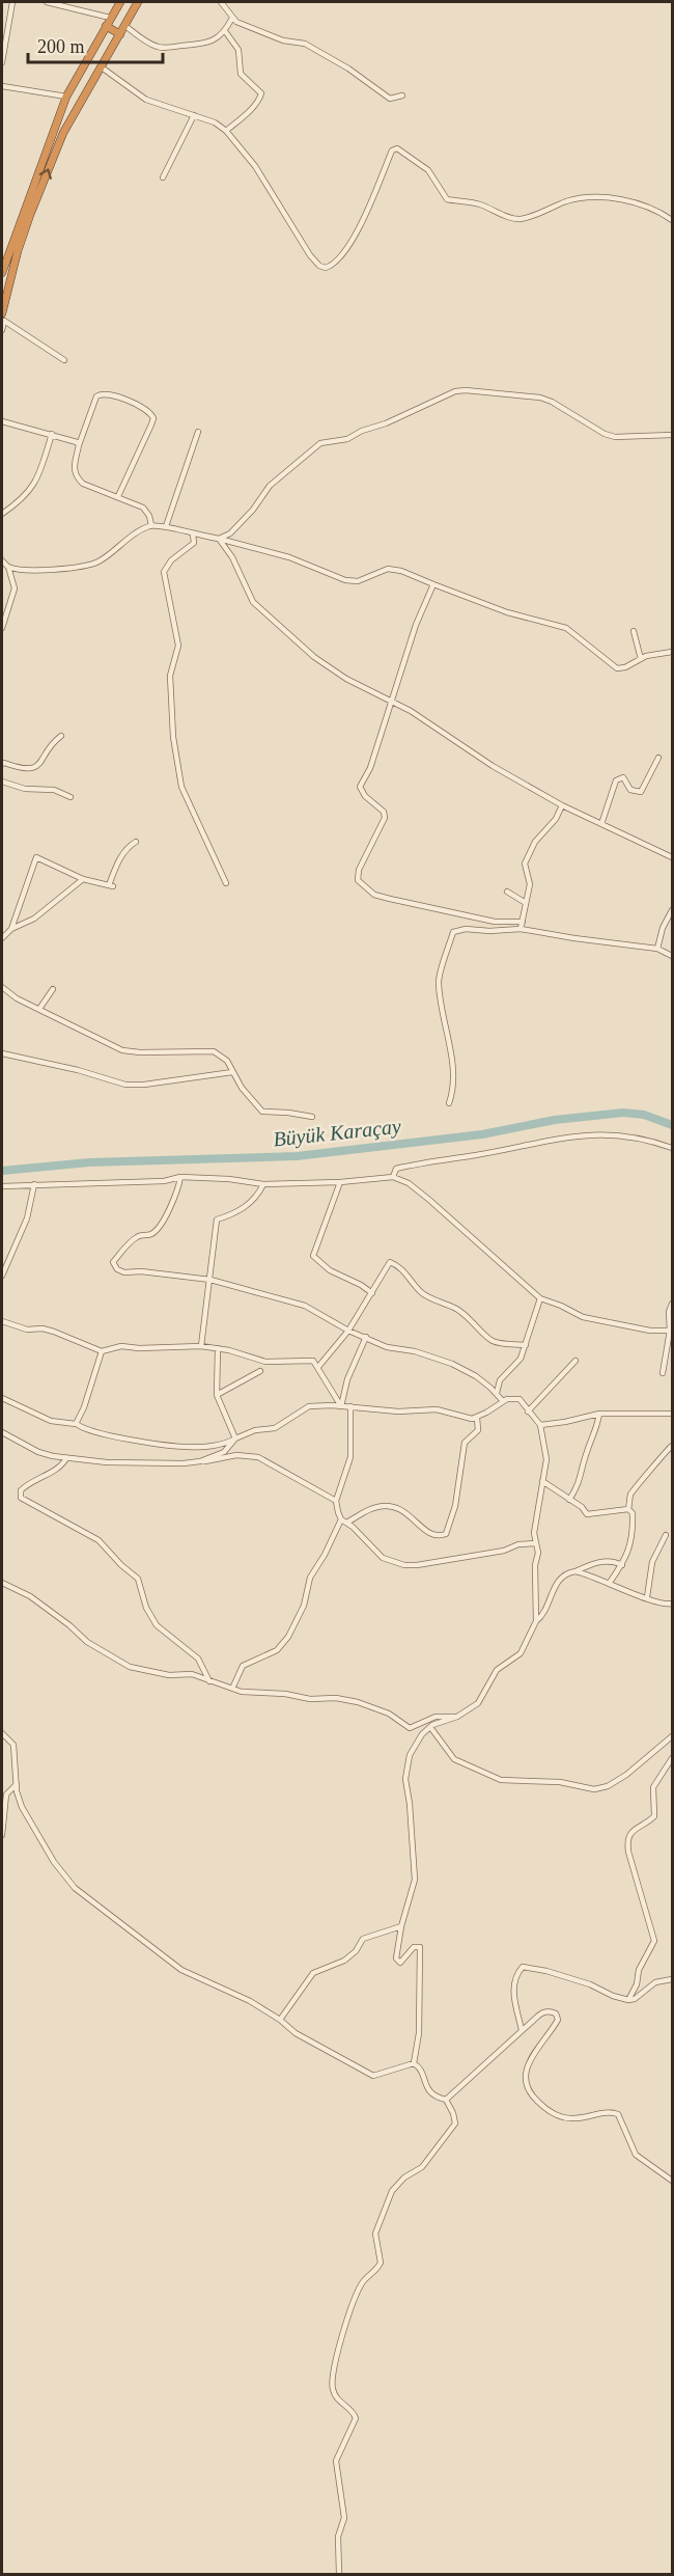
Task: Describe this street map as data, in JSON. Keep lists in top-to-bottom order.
{
  "water": ["Büyük Karaçay"],
  "scale_bar": "200 m"
}
